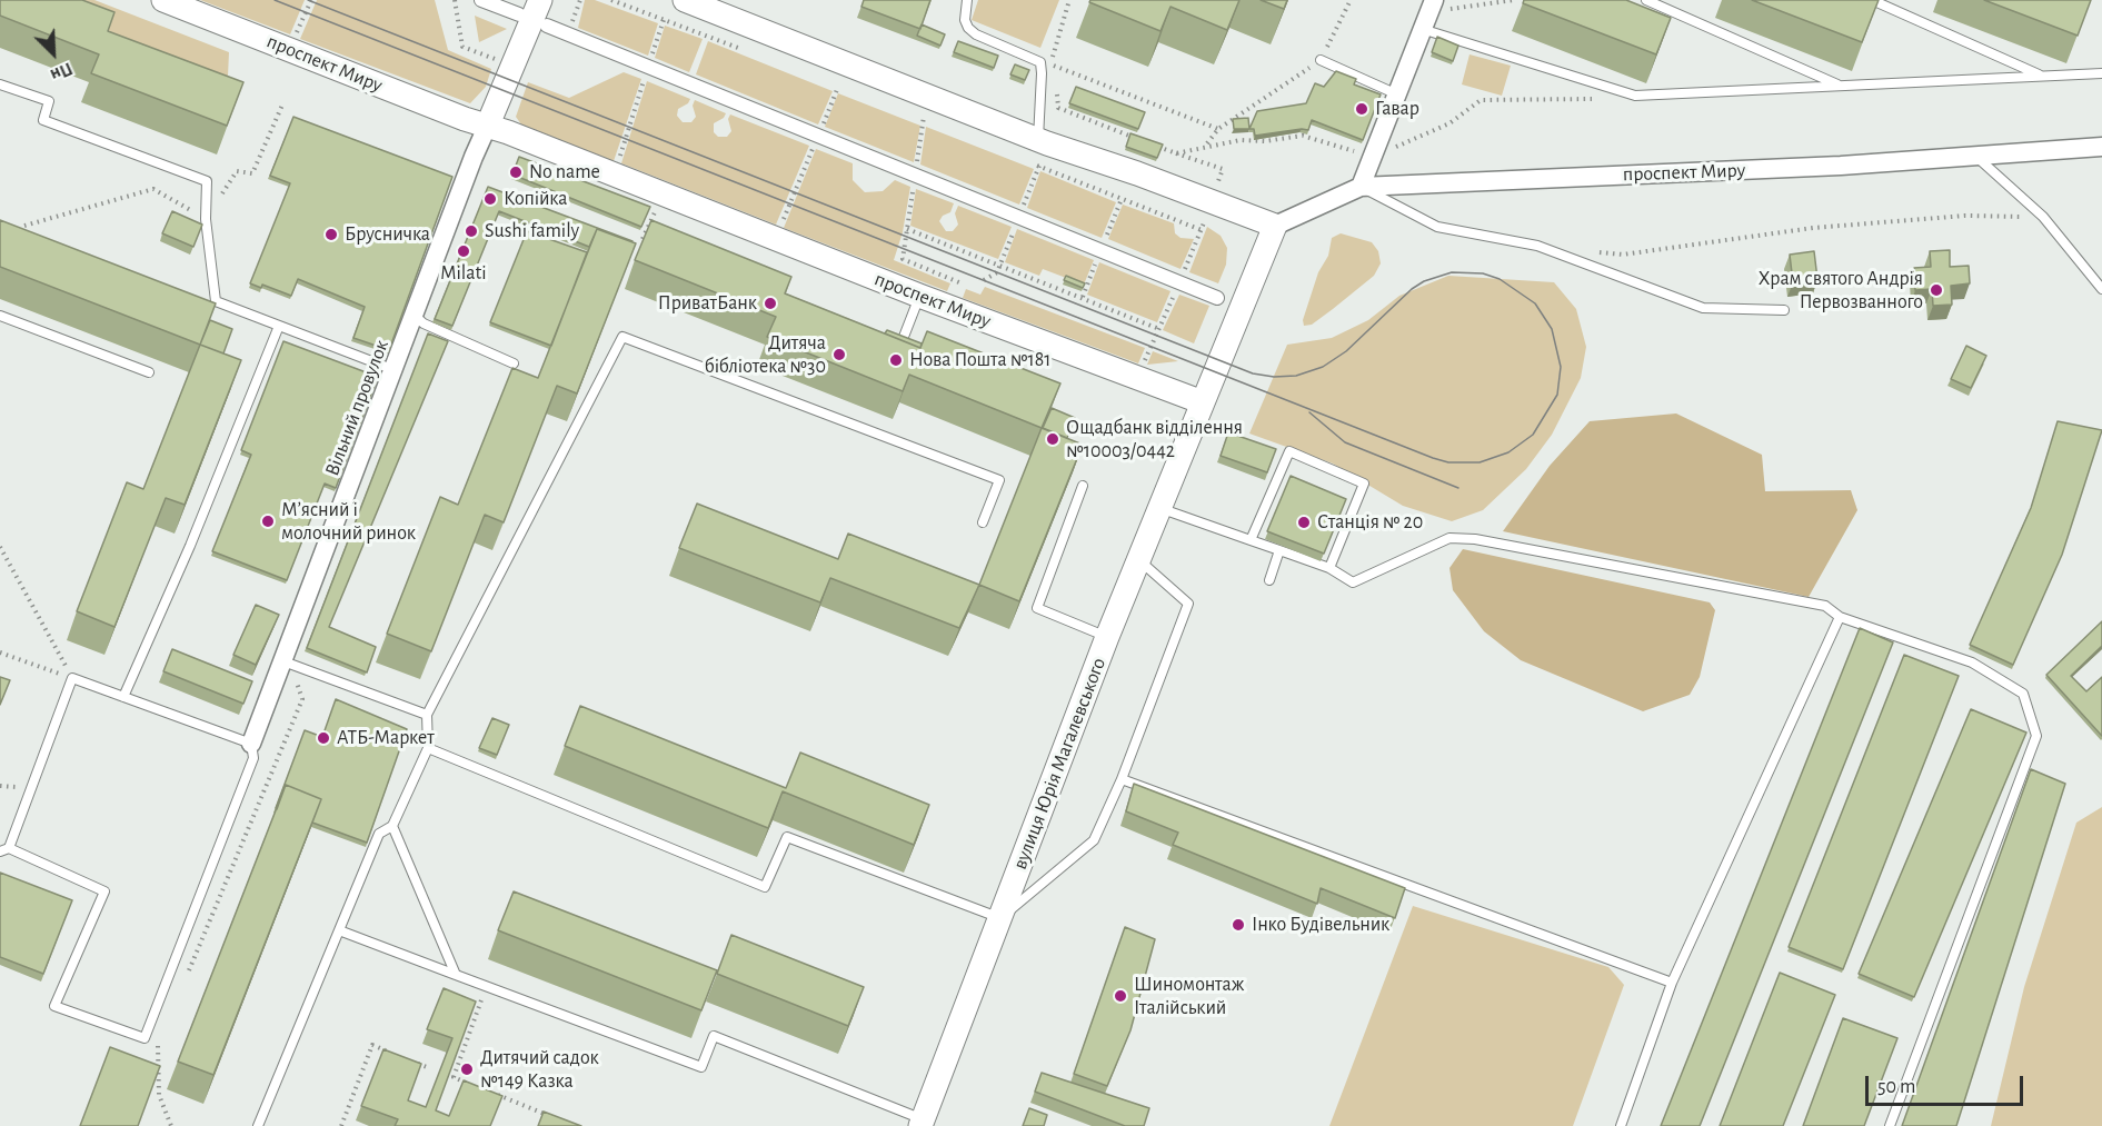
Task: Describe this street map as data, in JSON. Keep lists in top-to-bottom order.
{
  "streets": {
    "street": ["проспект Миру", "Вільний провулок", "вулиця Юрія Магалевського"]
  },
  "crossings": [
    ["проспект Миру", "Вільний провулок"],
    ["проспект Миру", "вулиця Юрія Магалевського"]
  ],
  "places": [
    "Гавар",
    "No name",
    "Копійка",
    "Sushi family",
    "Брусничка",
    "Milati",
    "Храм святого Андрія Первозванного",
    "ПриватБанк",
    "Дитяча бібліотека №30",
    "Нова Пошта №181",
    "Ощадбанк відділення №10003/0442",
    "Мʼясний і молочний ринок",
    "Станція № 20",
    "АТБ-Маркет",
    "Інко Будівельник",
    "Шиномонтаж Італійський",
    "Дитячий садок №149 Казка"
  ],
  "scale_bar": "50 m",
  "north": "bottom right"
}
